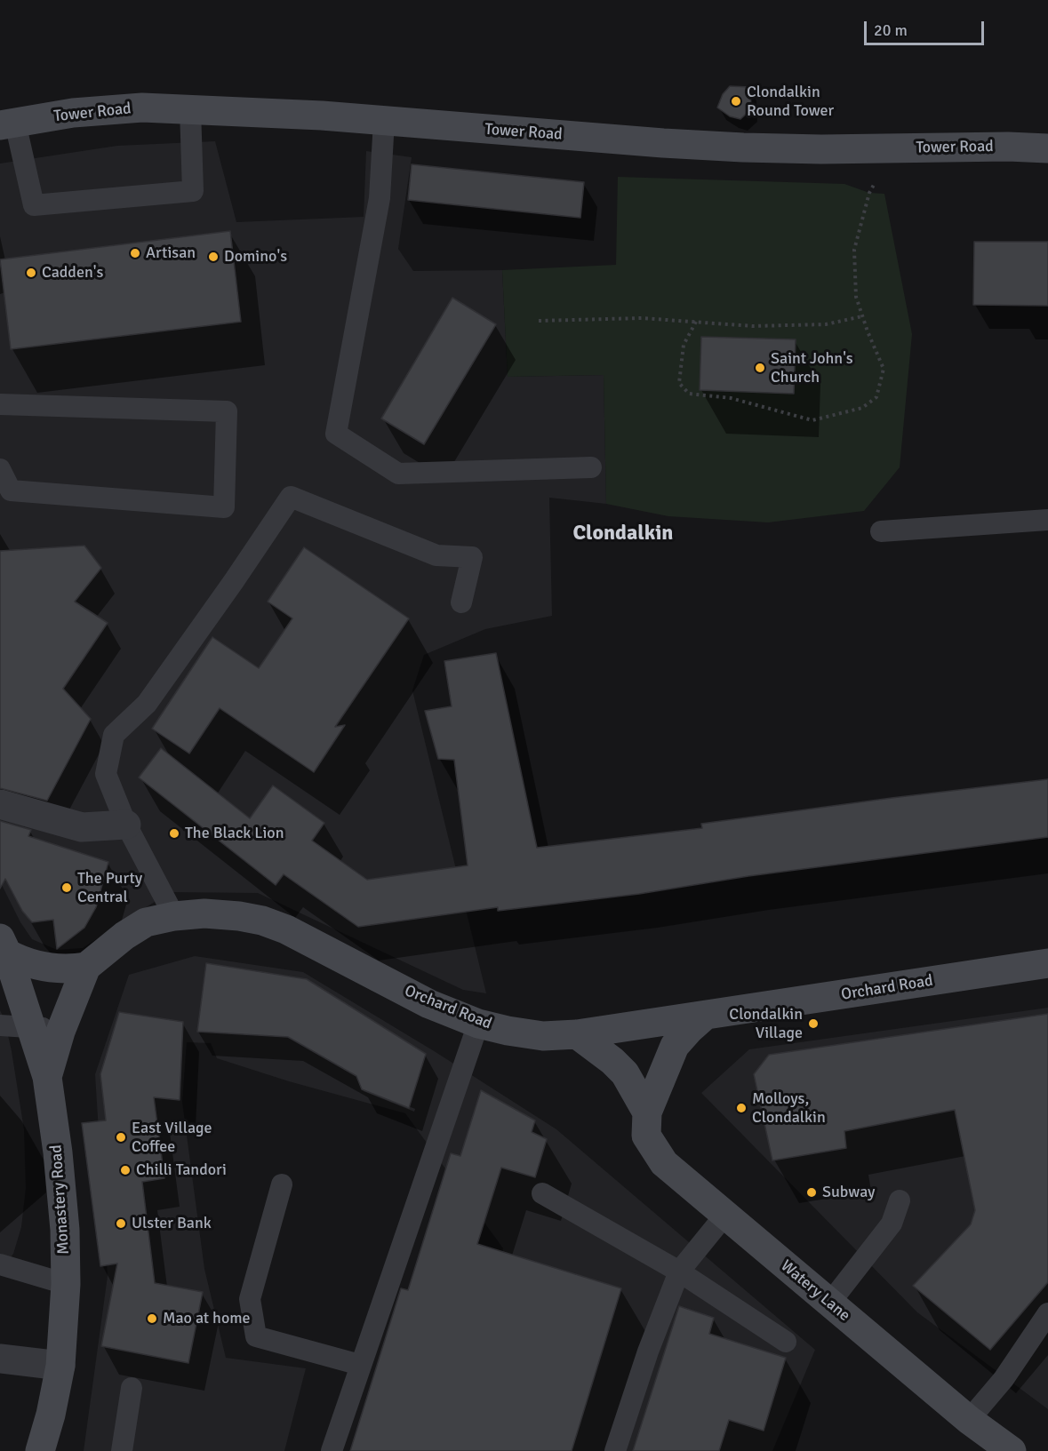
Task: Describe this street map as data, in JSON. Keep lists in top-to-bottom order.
{
  "streets": {
    "street": [
      "Tower Road",
      "Orchard Road",
      "Monastery Road",
      "Watery Lane"
    ]
  },
  "crossings": [
    ["Orchard Road", "Watery Lane"]
  ],
  "districts": ["Clondalkin"],
  "places": [
    "Clondalkin Round Tower",
    "Artisan",
    "Domino's",
    "Cadden's",
    "Saint John's Church",
    "The Black Lion",
    "The Purty Central",
    "Clondalkin Village",
    "Molloys, Clondalkin",
    "East Village Coffee",
    "Chilli Tandori",
    "Subway",
    "Ulster Bank",
    "Mao at home"
  ],
  "scale_bar": "20 m"
}
